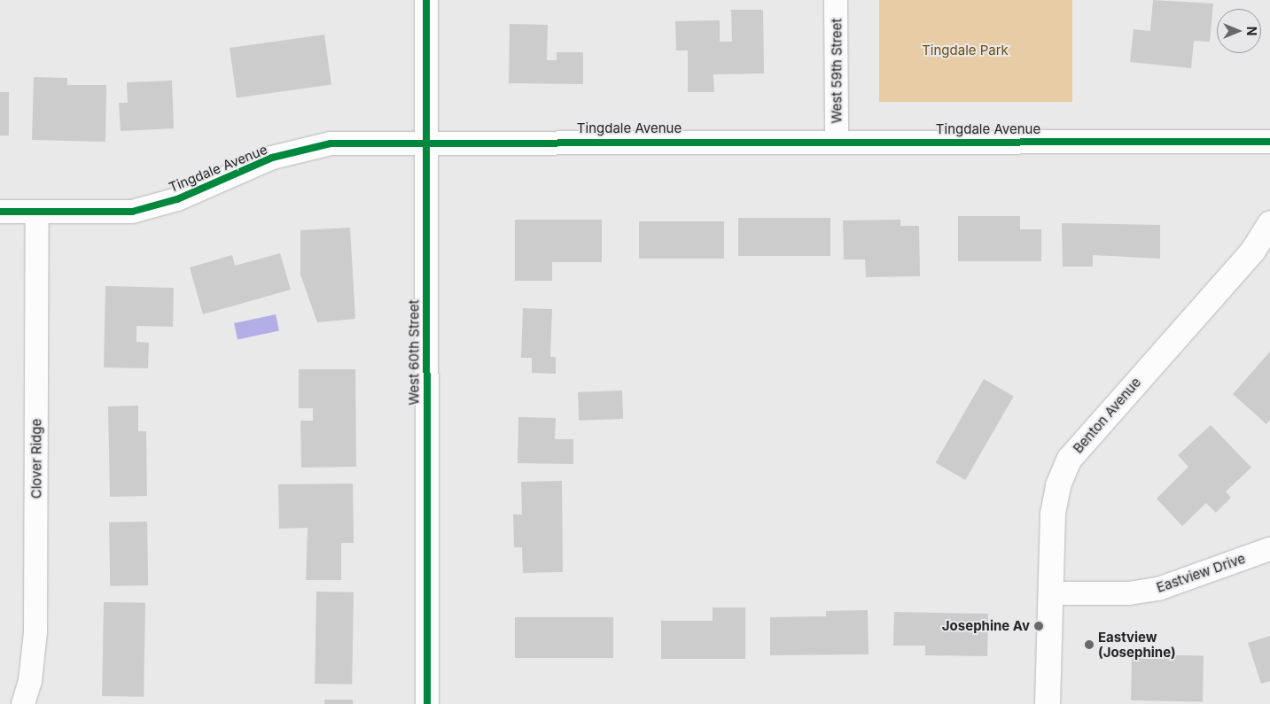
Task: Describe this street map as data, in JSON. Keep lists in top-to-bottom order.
{
  "streets": {
    "street": [
      "West 59th Street",
      "Tingdale Avenue",
      "West 60th Street",
      "Benton Avenue",
      "Clover Ridge",
      "Eastview Drive"
    ]
  },
  "crossings": [
    ["West 59th Street", "Tingdale Avenue"],
    ["Tingdale Avenue", "West 60th Street"],
    ["Tingdale Avenue", "Clover Ridge"],
    ["Benton Avenue", "Eastview Drive"]
  ],
  "parks": ["Tingdale Park"],
  "places": ["Josephine Av", "Eastview (Josephine)"],
  "north": "right"
}
